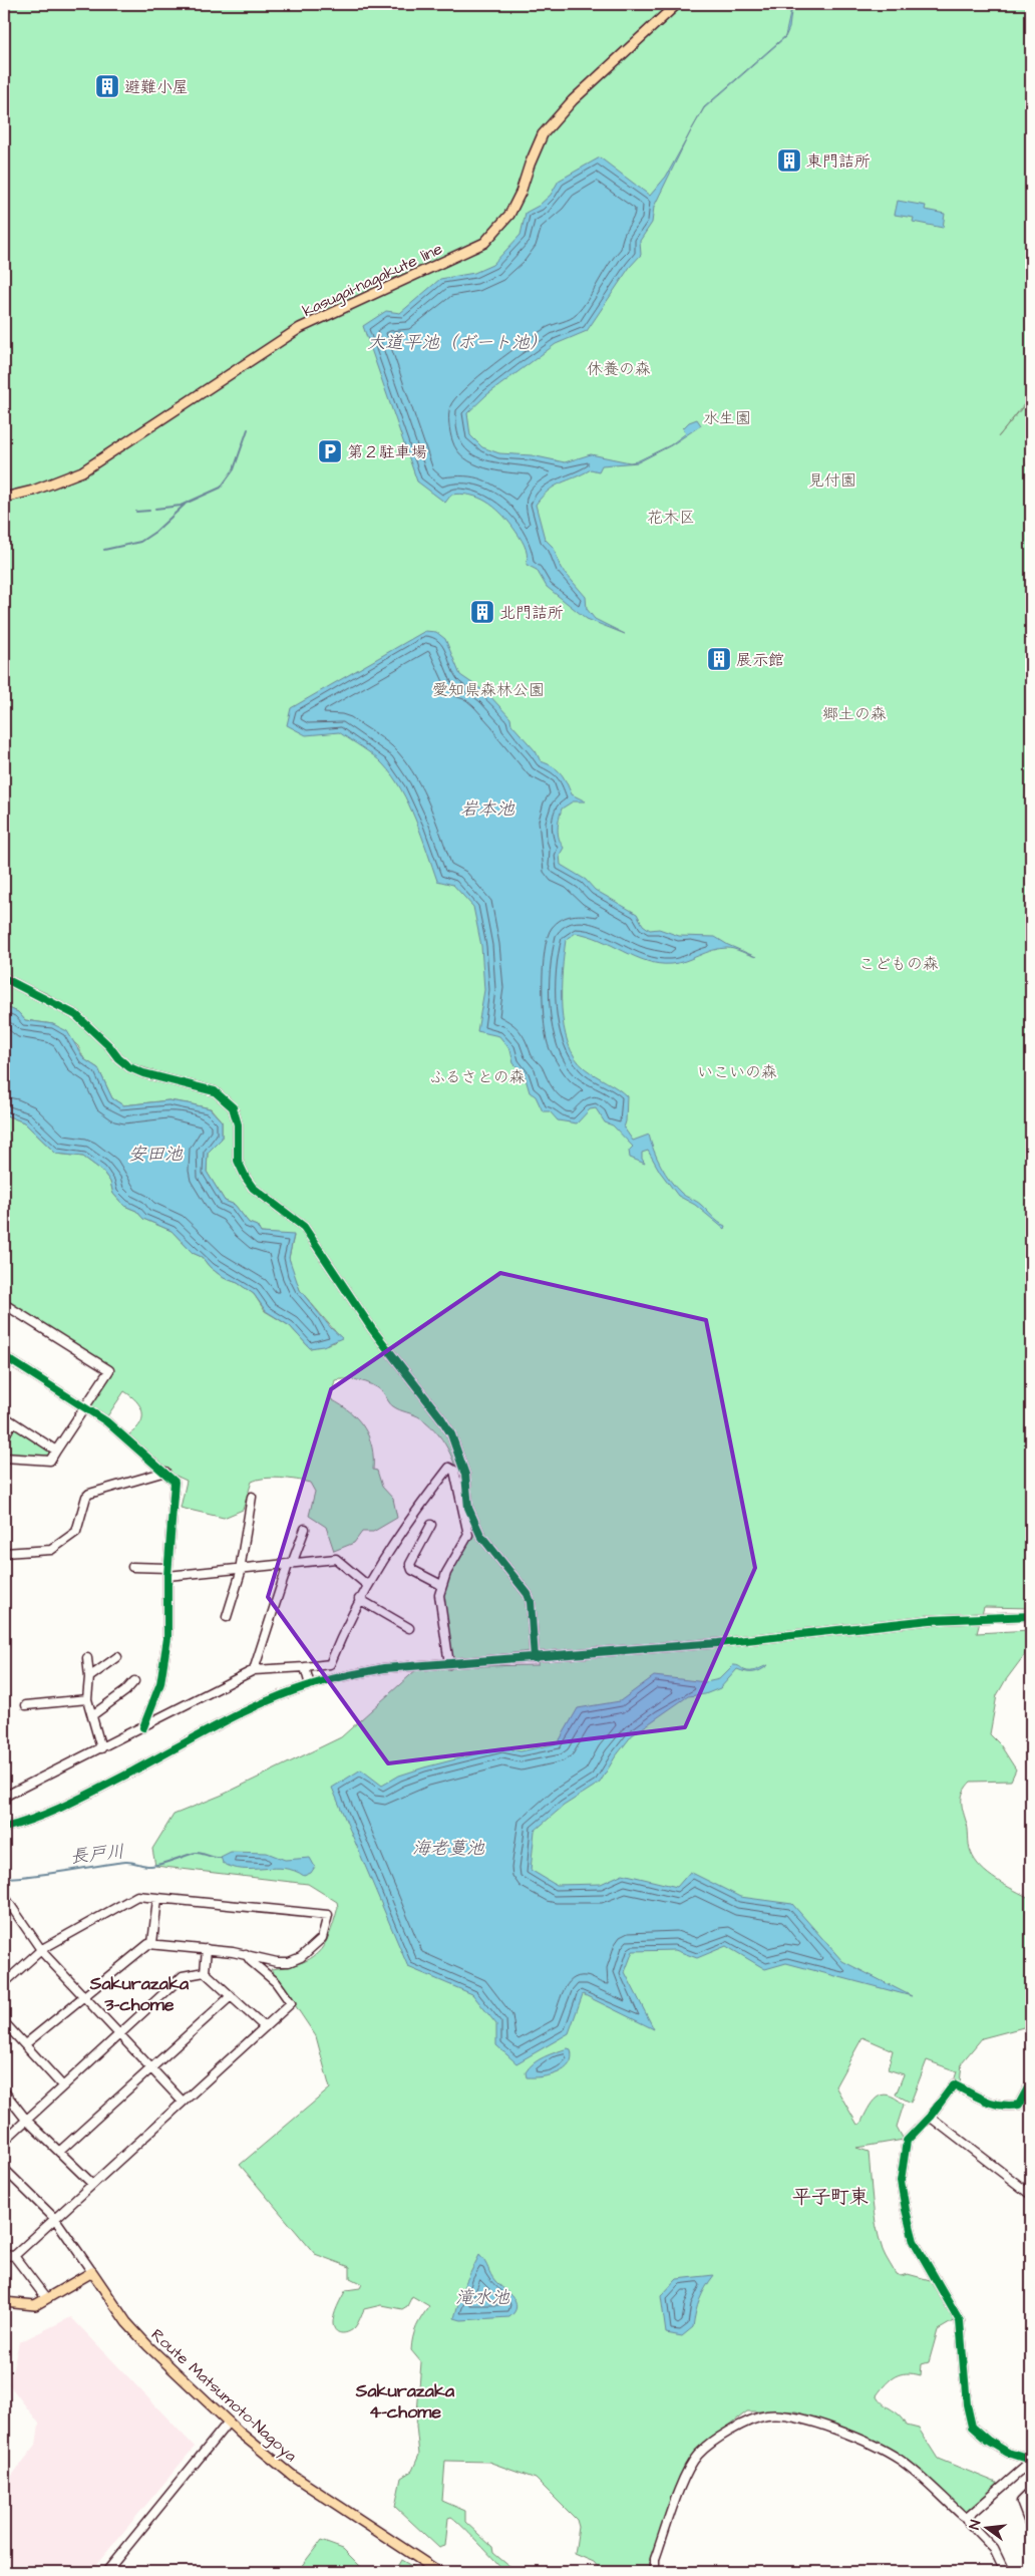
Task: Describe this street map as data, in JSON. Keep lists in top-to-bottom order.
{
  "streets": {
    "main road": ["kasugai-nagakute line", "Route Matsumoto-Nagoya"]
  },
  "districts": ["Sakurazaka 3-chome", "平子町東", "Sakurazaka 4-chome"],
  "water": [
    "大道平池（ボート池）",
    "岩本池",
    "安田池",
    "海老蔓池",
    "長戸川",
    "滝水池"
  ],
  "parks": [
    "休養の森",
    "水生園",
    "見付園",
    "花木区",
    "愛知県森林公園",
    "郷土の森",
    "こどもの森",
    "いこいの森",
    "ふるさとの森"
  ],
  "places": {
    "building": [
      "避難小屋",
      "東門詰所",
      "北門詰所",
      "展示館"
    ],
    "parking": ["第２駐車場"]
  },
  "north": "left"
}
